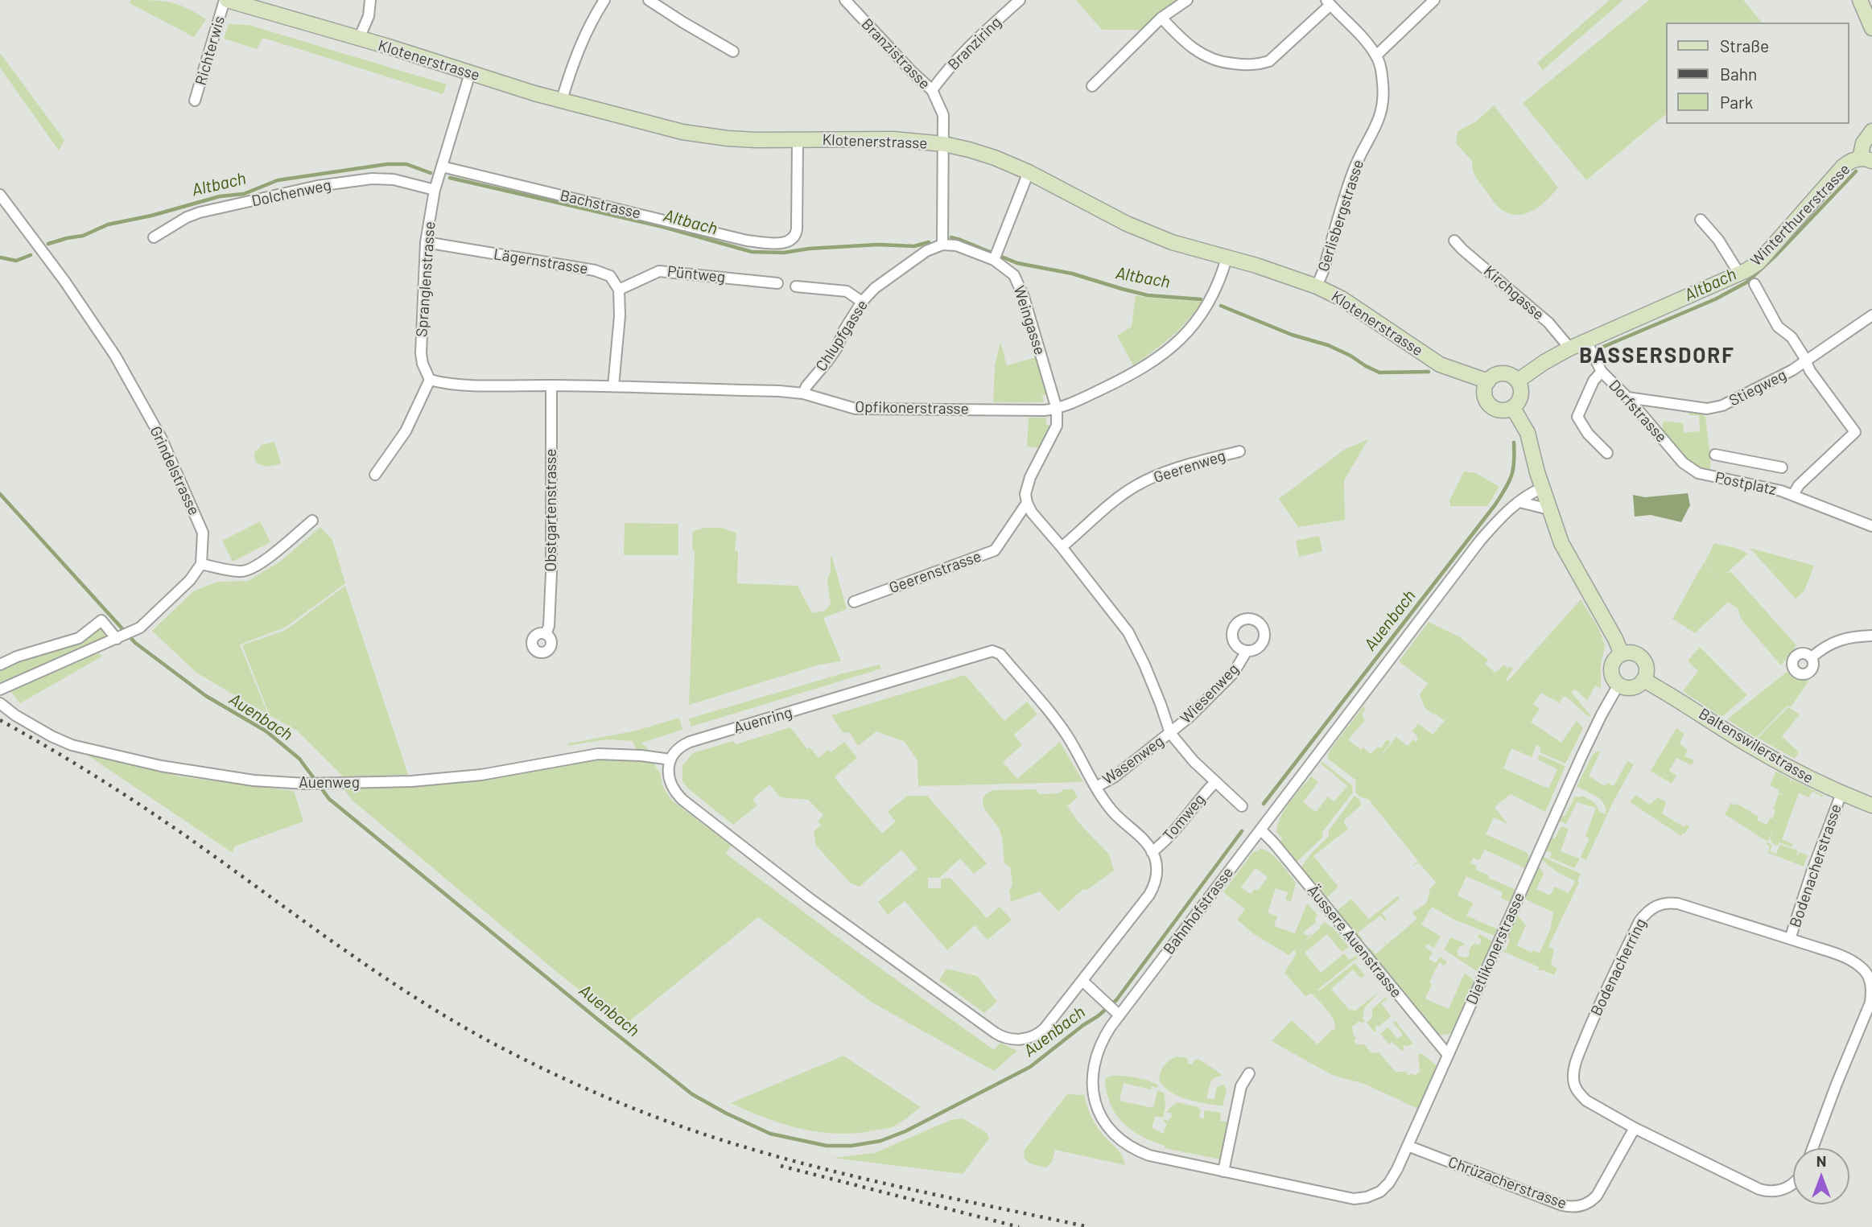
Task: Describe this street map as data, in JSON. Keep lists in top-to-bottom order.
{
  "streets": {
    "main road": ["Klotenerstrasse", "Winterthurerstrasse", "Baltenswilerstrasse"],
    "street": [
      "Branziring",
      "Richterwis",
      "Branzistrasse",
      "Dolchenweg",
      "Bachstrasse",
      "Gerlisbergstrasse",
      "Lägernstrasse",
      "Püntweg",
      "Spranglenstrasse",
      "Kirchgasse",
      "Weingasse",
      "Chlupfgasse",
      "Stiegweg",
      "Opfikonerstrasse",
      "Dorfstrasse",
      "Geerenweg",
      "Grindelstrasse",
      "Postplatz",
      "Obstgartenstrasse",
      "Geerenstrasse",
      "Wiesenweg",
      "Auenring",
      "Wasenweg",
      "Auenweg",
      "Tomweg",
      "Bodenacherstrasse",
      "Bahnhofstrasse",
      "Äussere Auenstrasse",
      "Dietlikonerstrasse",
      "Bodenacherring",
      "Chrüzacherstrasse"
    ]
  },
  "crossings": [
    ["Branziring", "Branzistrasse"],
    ["Richterwis", "Klotenerstrasse"],
    ["Branzistrasse", "Klotenerstrasse"],
    ["Klotenerstrasse", "Bachstrasse"],
    ["Klotenerstrasse", "Winterthurerstrasse"],
    ["Klotenerstrasse", "Gerlisbergstrasse"],
    ["Klotenerstrasse", "Spranglenstrasse"],
    ["Klotenerstrasse", "Opfikonerstrasse"],
    ["Dolchenweg", "Spranglenstrasse"],
    ["Bachstrasse", "Spranglenstrasse"],
    ["Winterthurerstrasse", "Kirchgasse"],
    ["Winterthurerstrasse", "Dorfstrasse"],
    ["Lägernstrasse", "Püntweg"],
    ["Lägernstrasse", "Spranglenstrasse"],
    ["Spranglenstrasse", "Opfikonerstrasse"],
    ["Weingasse", "Chlupfgasse"],
    ["Weingasse", "Opfikonerstrasse"],
    ["Weingasse", "Geerenstrasse"],
    ["Chlupfgasse", "Opfikonerstrasse"],
    ["Stiegweg", "Dorfstrasse"],
    ["Opfikonerstrasse", "Obstgartenstrasse"],
    ["Opfikonerstrasse", "Geerenstrasse"],
    ["Dorfstrasse", "Postplatz"],
    ["Wiesenweg", "Wasenweg"],
    ["Auenring", "Wasenweg"],
    ["Auenring", "Auenweg"],
    ["Auenring", "Tomweg"],
    ["Baltenswilerstrasse", "Bodenacherstrasse"],
    ["Baltenswilerstrasse", "Dietlikonerstrasse"],
    ["Bodenacherstrasse", "Bodenacherring"],
    ["Bahnhofstrasse", "Äussere Auenstrasse"],
    ["Bahnhofstrasse", "Dietlikonerstrasse"],
    ["Äussere Auenstrasse", "Dietlikonerstrasse"],
    ["Dietlikonerstrasse", "Chrüzacherstrasse"],
    ["Bodenacherring", "Chrüzacherstrasse"]
  ],
  "districts": ["BASSERSDORF"],
  "water": ["Altbach", "Auenbach"],
  "legend": ["Straße", "Bahn", "Park"],
  "north": "top"
}
